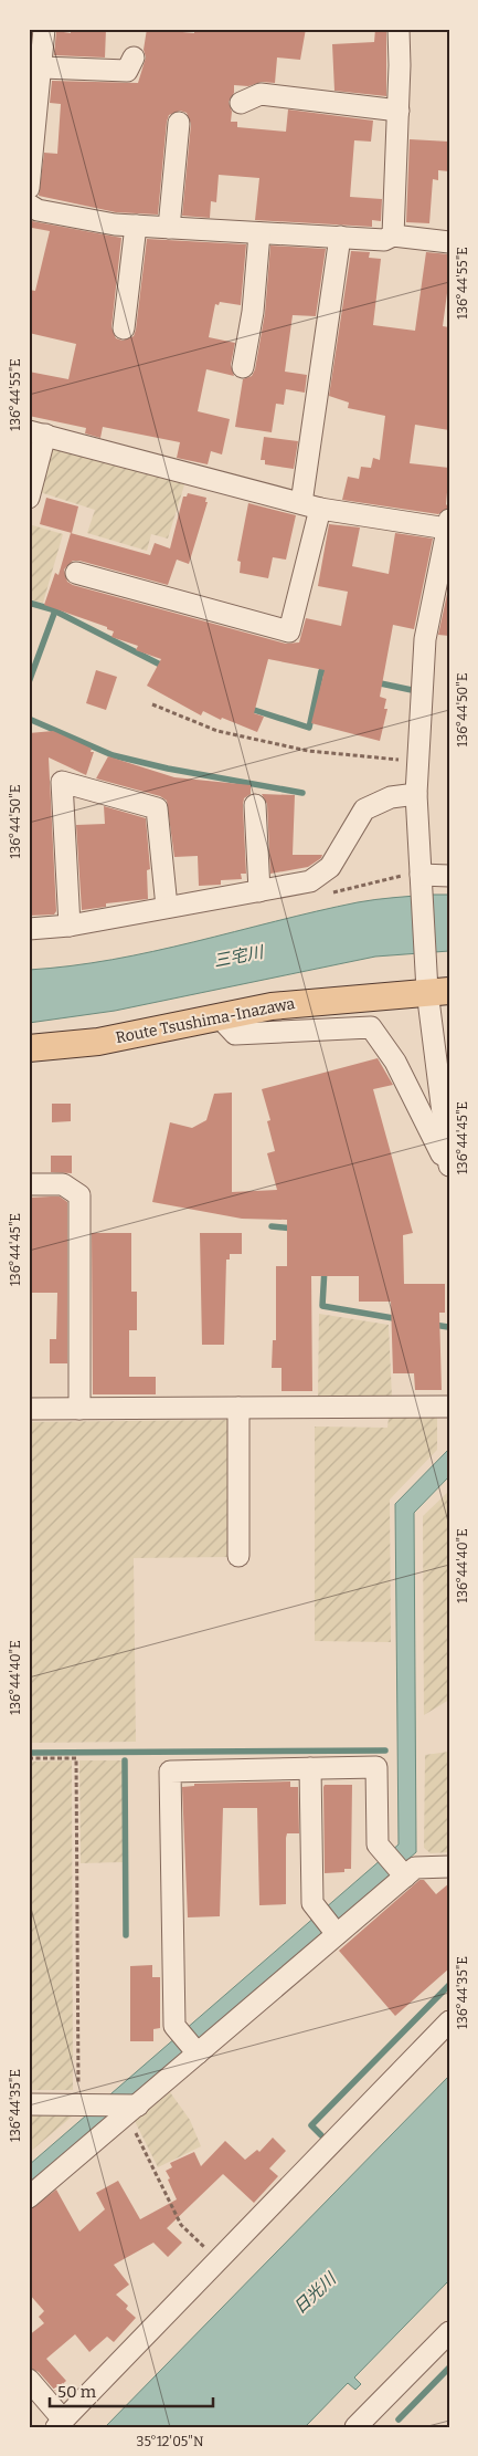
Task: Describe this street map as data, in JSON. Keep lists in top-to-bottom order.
{
  "streets": {
    "main road": ["Route Tsushima-Inazawa"]
  },
  "water": ["三宅川", "日光川"],
  "scale_bar": "50 m",
  "coordinates": [
    "136°44'55\"E",
    "136°44'50\"E",
    "136°44'45\"E",
    "136°44'40\"E",
    "136°44'35\"E",
    "35°12'05\"N"
  ]
}
